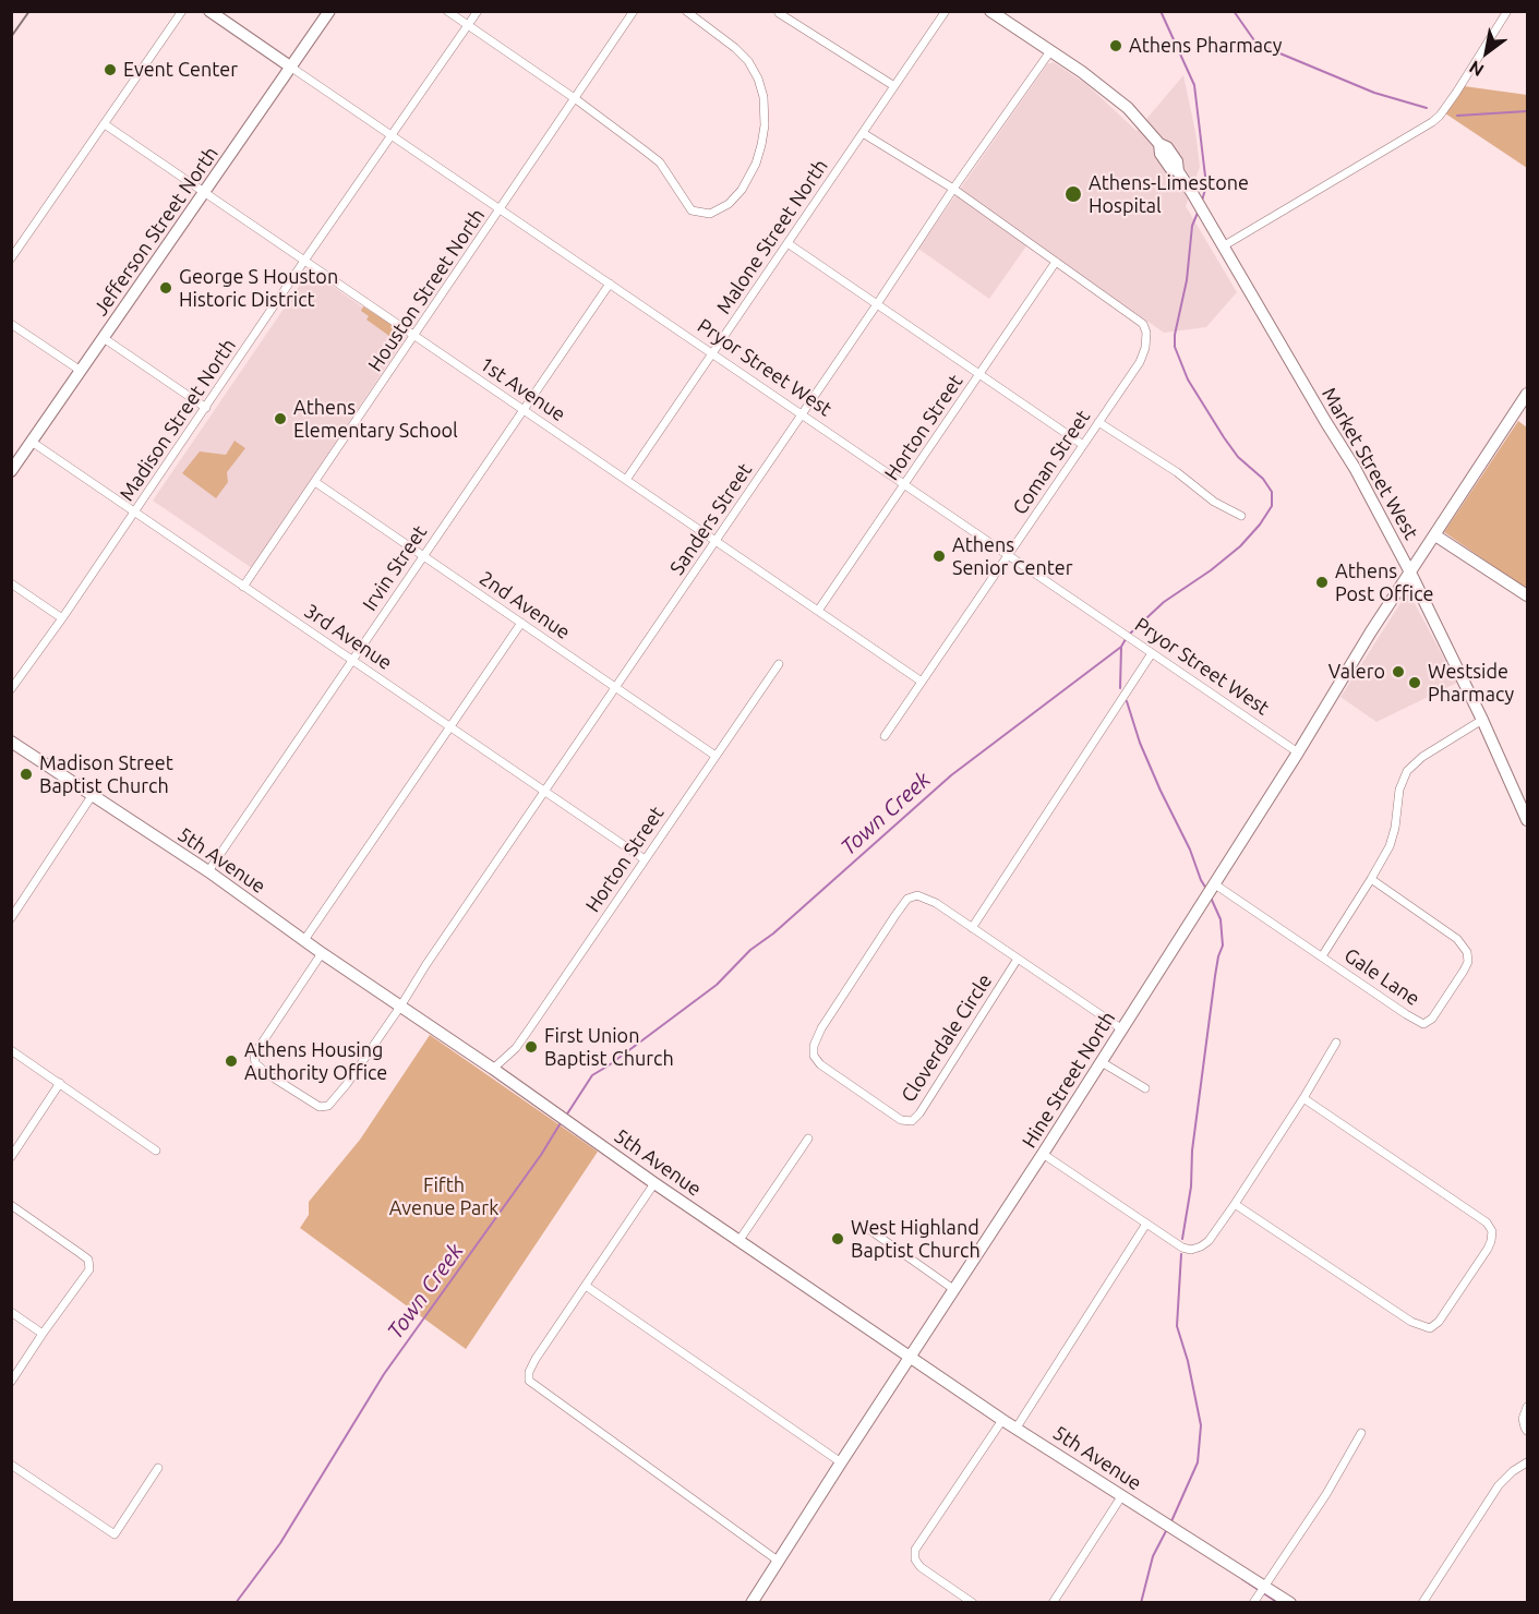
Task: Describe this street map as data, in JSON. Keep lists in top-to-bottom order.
{
  "streets": {
    "street": [
      "Jefferson Street North",
      "Malone Street North",
      "Houston Street North",
      "Pryor Street West",
      "1st Avenue",
      "Madison Street North",
      "Horton Street",
      "Coman Street",
      "Market Street West",
      "Sanders Street",
      "Irvin Street",
      "2nd Avenue",
      "3rd Avenue",
      "5th Avenue",
      "Gale Lane",
      "Cloverdale Circle",
      "Hine Street North"
    ]
  },
  "crossings": [
    ["Jefferson Street North", "Pryor Street West"],
    ["Jefferson Street North", "1st Avenue"],
    ["Jefferson Street North", "3rd Avenue"],
    ["Malone Street North", "Pryor Street West"],
    ["Malone Street North", "1st Avenue"],
    ["Houston Street North", "Pryor Street West"],
    ["Houston Street North", "1st Avenue"],
    ["Houston Street North", "2nd Avenue"],
    ["Houston Street North", "3rd Avenue"],
    ["Pryor Street West", "Madison Street North"],
    ["Pryor Street West", "Horton Street"],
    ["Pryor Street West", "Coman Street"],
    ["Pryor Street West", "Sanders Street"],
    ["Pryor Street West", "Irvin Street"],
    ["Pryor Street West", "Hine Street North"],
    ["1st Avenue", "Madison Street North"],
    ["1st Avenue", "Horton Street"],
    ["1st Avenue", "Coman Street"],
    ["1st Avenue", "Sanders Street"],
    ["1st Avenue", "Irvin Street"],
    ["Madison Street North", "3rd Avenue"],
    ["Horton Street", "Coman Street"],
    ["Horton Street", "2nd Avenue"],
    ["Horton Street", "3rd Avenue"],
    ["Horton Street", "5th Avenue"],
    ["Market Street West", "Sanders Street"],
    ["Market Street West", "Hine Street North"],
    ["Sanders Street", "2nd Avenue"],
    ["Sanders Street", "3rd Avenue"],
    ["Sanders Street", "5th Avenue"],
    ["Irvin Street", "2nd Avenue"],
    ["Irvin Street", "3rd Avenue"],
    ["Irvin Street", "5th Avenue"],
    ["5th Avenue", "Hine Street North"],
    ["Gale Lane", "Hine Street North"]
  ],
  "water": ["Town Creek"],
  "parks": ["Fifth Avenue Park"],
  "places": [
    "Athens Pharmacy",
    "Event Center",
    "Athens-Limestone Hospital",
    "George S Houston Historic District",
    "Athens Elementary School",
    "Athens Senior Center",
    "Athens Post Office",
    "Valero",
    "Westside Pharmacy",
    "Madison Street Baptist Church",
    "First Union Baptist Church",
    "Athens Housing Authority Office",
    "West Highland Baptist Church"
  ],
  "north": "bottom left"
}
